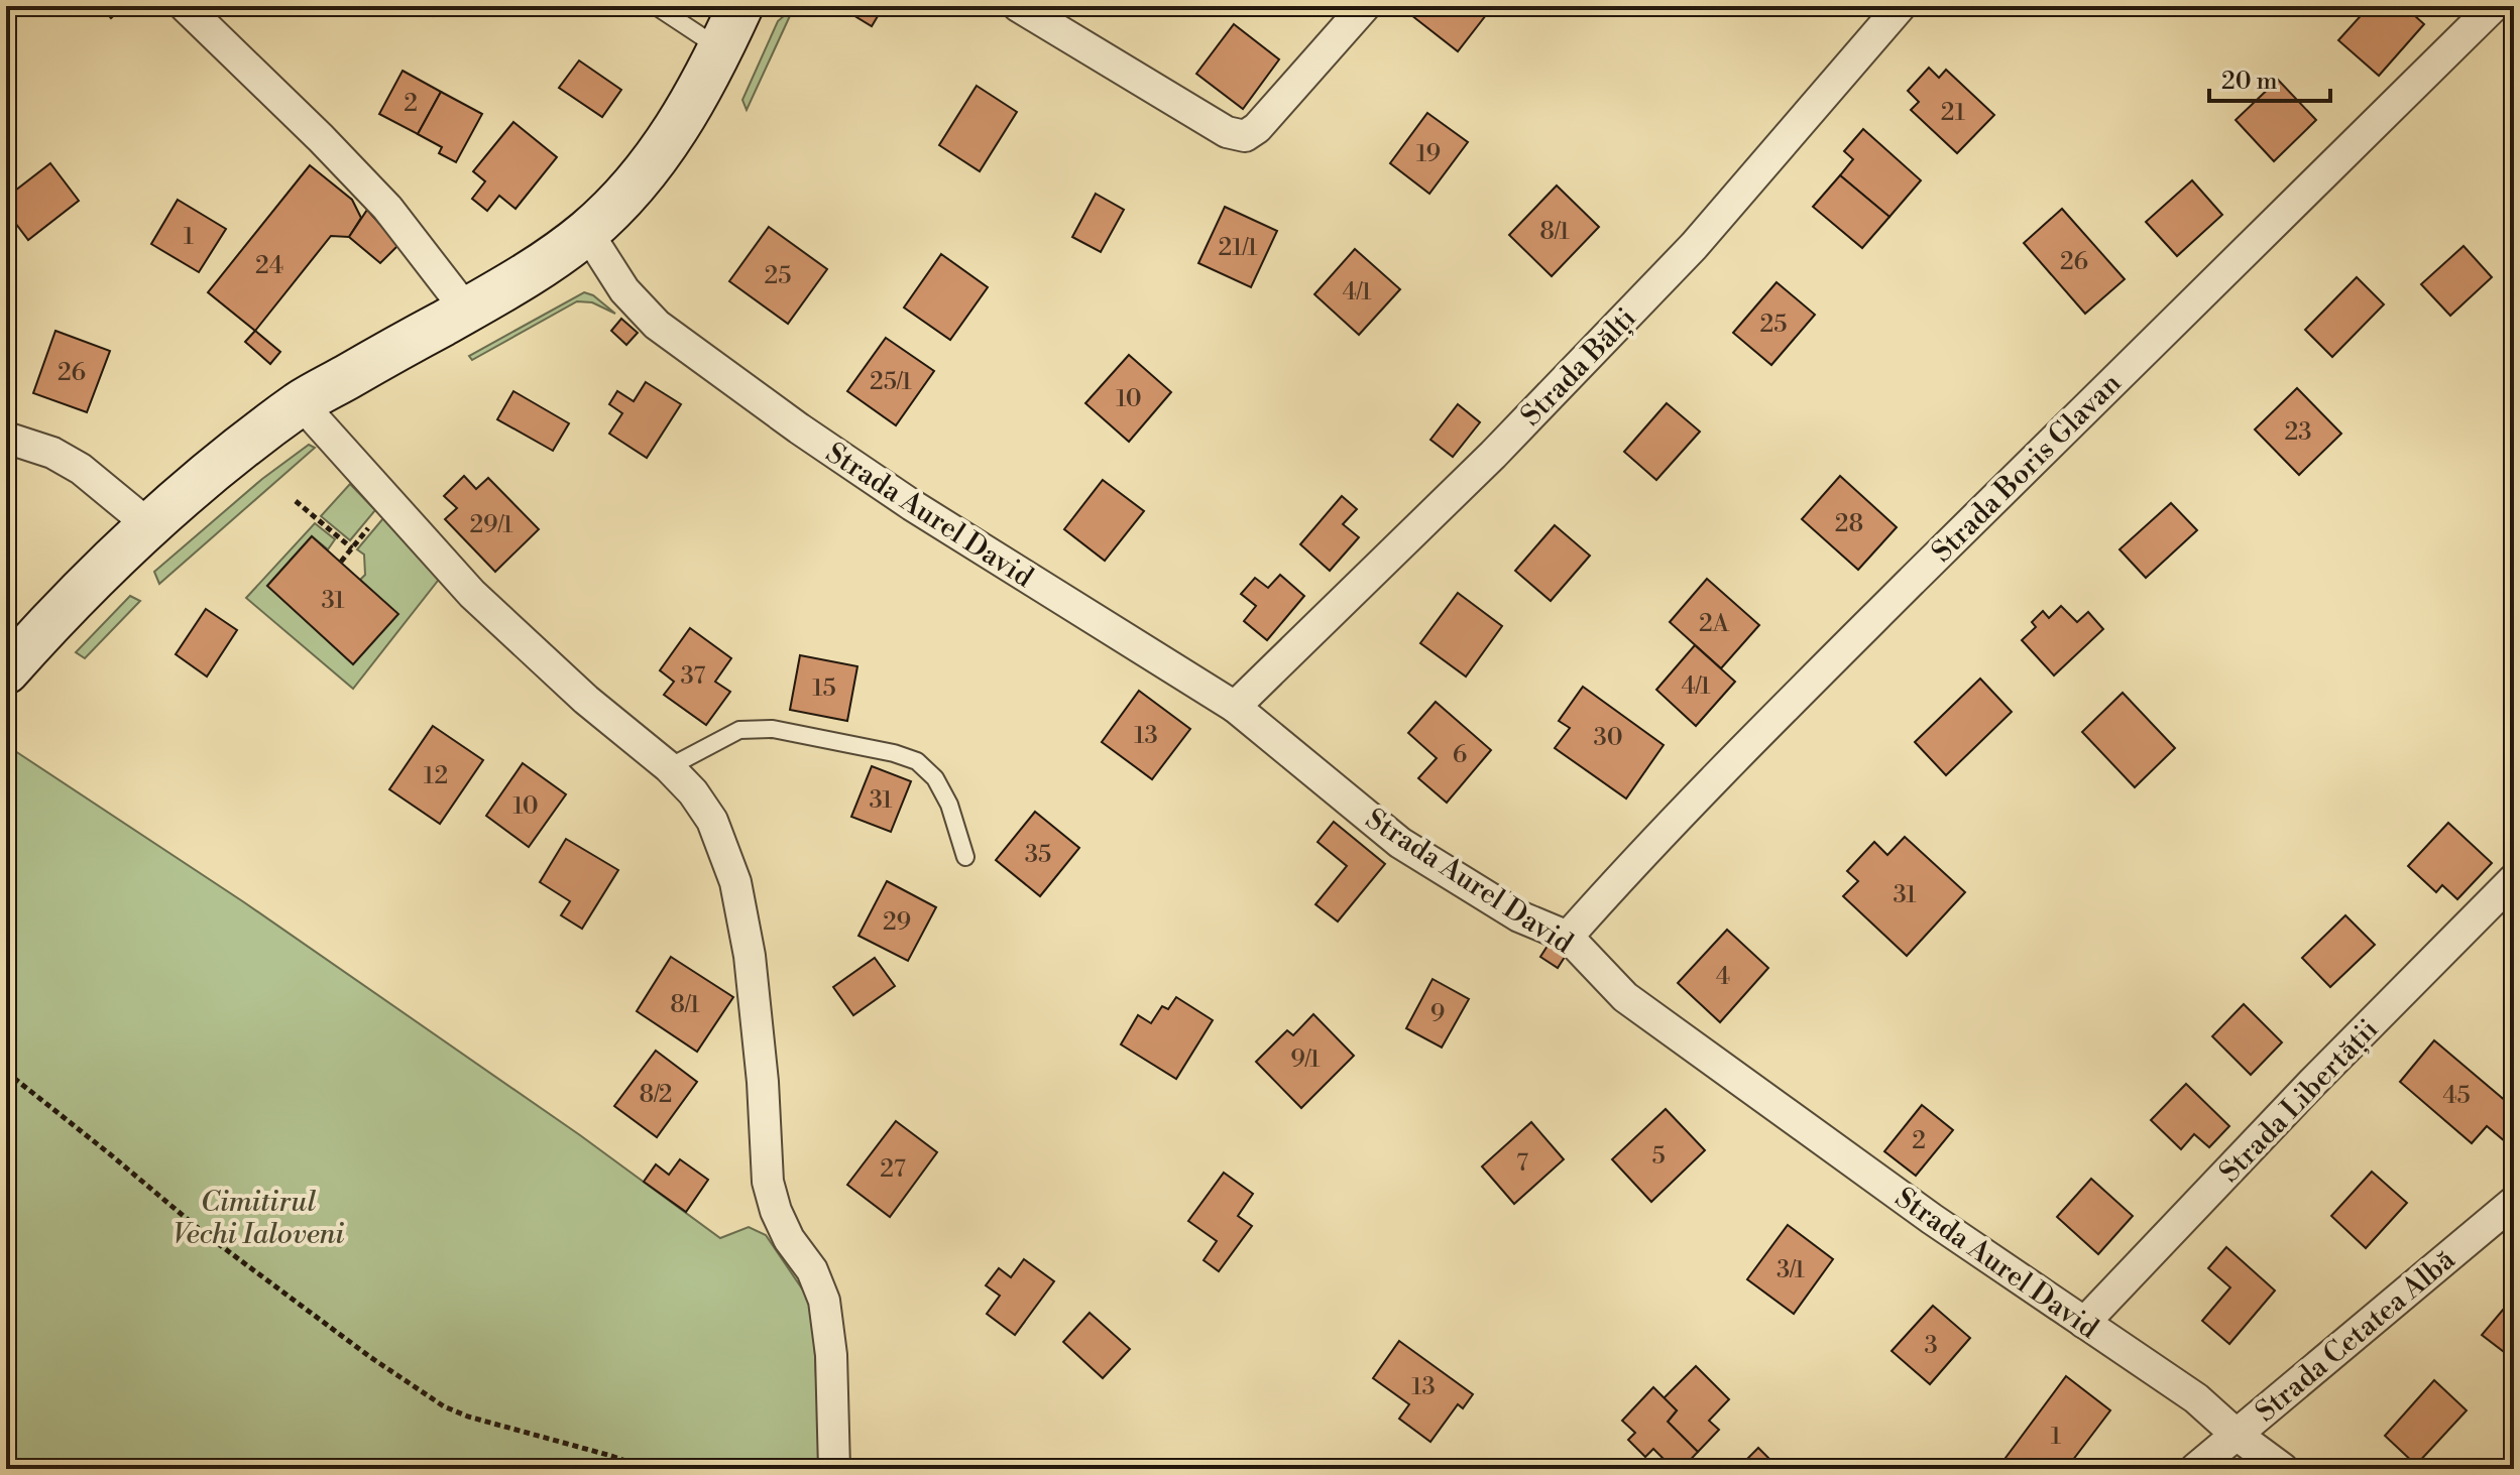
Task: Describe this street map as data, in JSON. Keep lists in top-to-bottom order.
{
  "streets": {
    "street": [
      "Strada Bălți",
      "Strada Boris Glavan",
      "Strada Aurel David",
      "Strada Libertății",
      "Strada Cetatea Albă"
    ]
  },
  "crossings": [
    ["Strada Bălți", "Strada Aurel David"],
    ["Strada Boris Glavan", "Strada Aurel David"],
    ["Strada Aurel David", "Strada Libertății"],
    ["Strada Aurel David", "Strada Cetatea Albă"]
  ],
  "parks": ["Cimitirul Vechi Ialoveni"],
  "house_numbers": [
    "2",
    "21",
    "19",
    "8/1",
    "1",
    "21/1",
    "26",
    "24",
    "25",
    "4/1",
    "25",
    "26",
    "25/1",
    "10",
    "23",
    "28",
    "29/1",
    "31",
    "2A",
    "37",
    "4/1",
    "15",
    "13",
    "30",
    "6",
    "12",
    "31",
    "10",
    "35",
    "31",
    "29",
    "4",
    "8/1",
    "9",
    "9/1",
    "8/2",
    "45",
    "2",
    "5",
    "7",
    "27",
    "3/1",
    "3",
    "13",
    "1"
  ],
  "scale_bar": "20 m"
}
